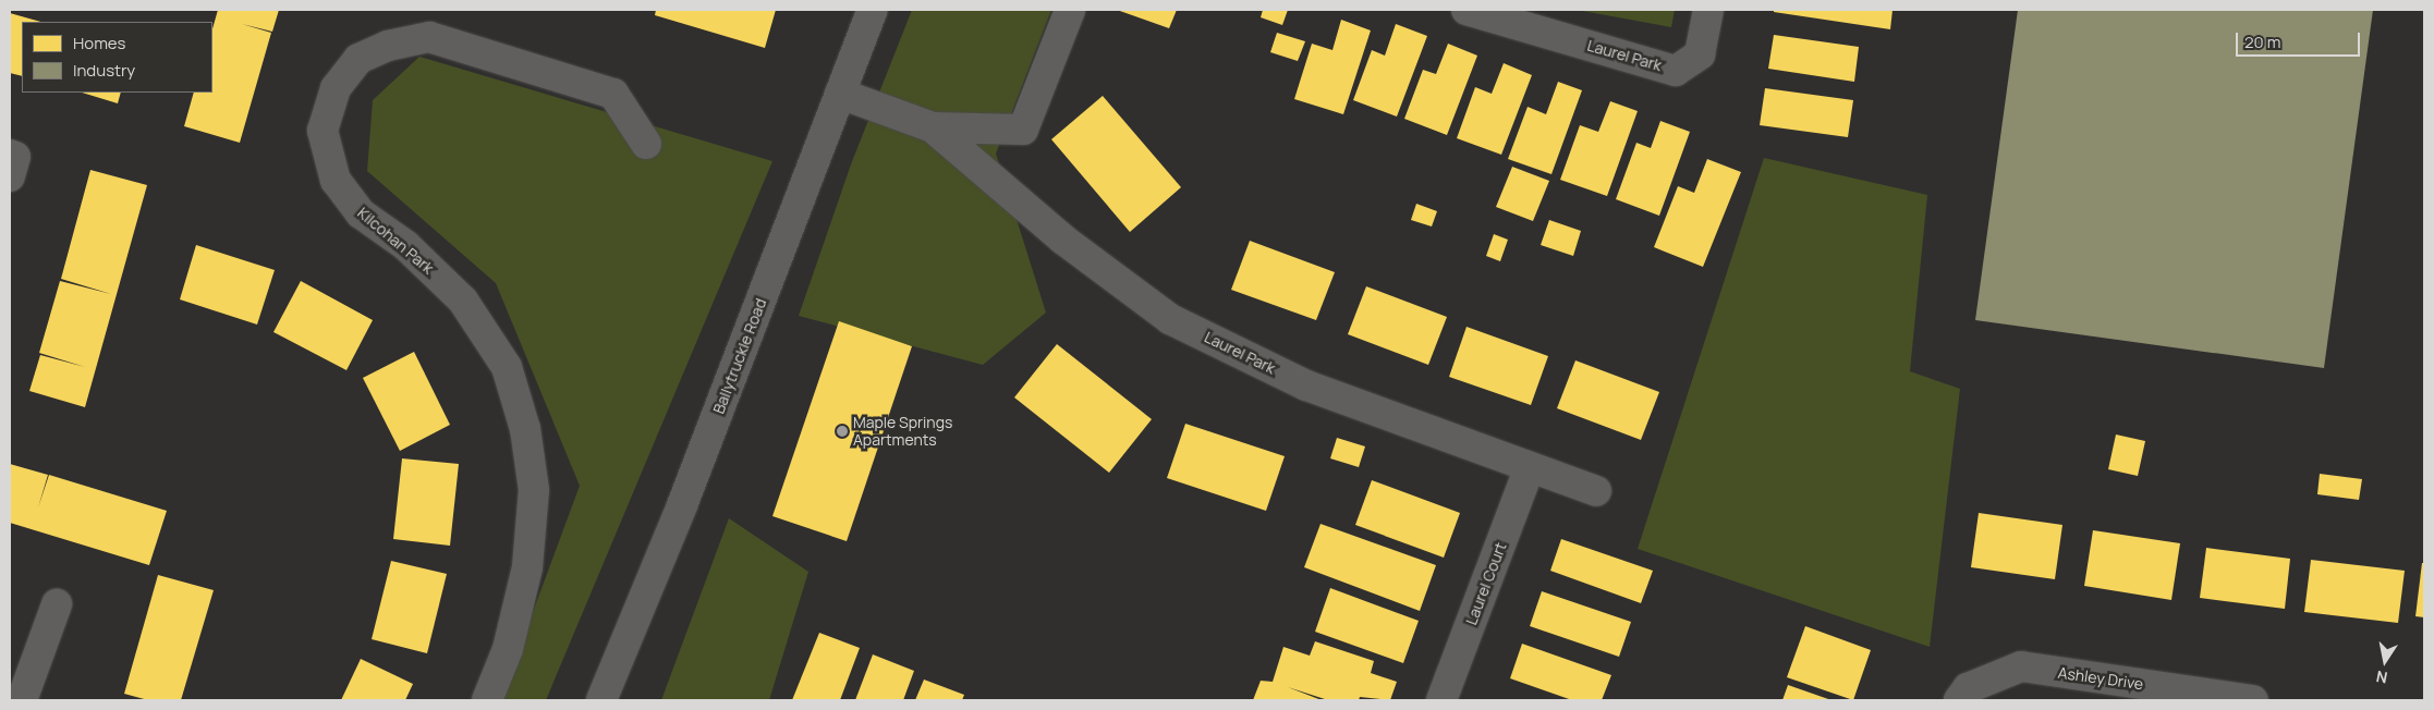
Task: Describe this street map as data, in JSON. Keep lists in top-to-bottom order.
{
  "streets": {
    "street": [
      "Laurel Park",
      "Kilcohan Park",
      "Ballytruckle Road",
      "Laurel Court",
      "Ashley Drive"
    ]
  },
  "crossings": [
    ["Laurel Park", "Ballytruckle Road"],
    ["Laurel Park", "Laurel Court"]
  ],
  "places": ["Maple Springs Apartments"],
  "legend": ["Homes", "Industry"],
  "scale_bar": "20 m",
  "north": "bottom"
}
